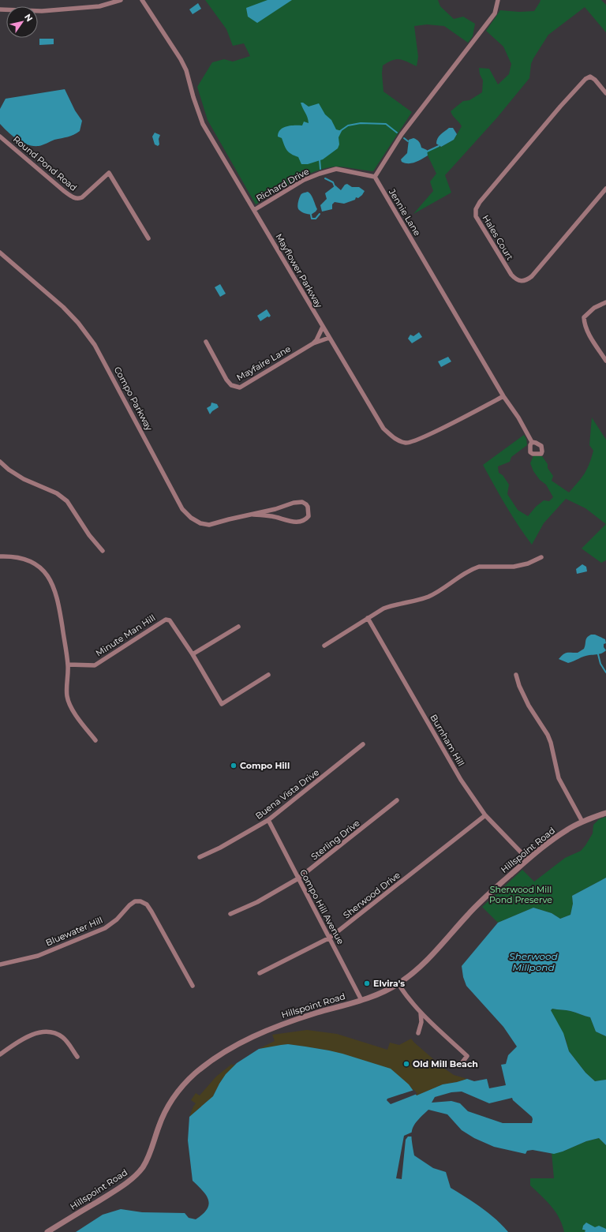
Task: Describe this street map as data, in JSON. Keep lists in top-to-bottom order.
{
  "streets": {
    "street": [
      "Round Pond Road",
      "Richard Drive",
      "Jennie Lane",
      "Hales Court",
      "Mayflower Parkway",
      "Mayfaire Lane",
      "Compo Parkway",
      "Minute Man Hill",
      "Burnham Hill",
      "Buena Vista Drive",
      "Sterling Drive",
      "Hillspoint Road",
      "Sherwood Drive",
      "Compo Hill Avenue",
      "Bluewater Hill"
    ]
  },
  "crossings": [
    ["Richard Drive", "Jennie Lane"],
    ["Richard Drive", "Mayflower Parkway"],
    ["Jennie Lane", "Mayflower Parkway"],
    ["Mayflower Parkway", "Mayfaire Lane"],
    ["Burnham Hill", "Hillspoint Road"],
    ["Burnham Hill", "Sherwood Drive"],
    ["Buena Vista Drive", "Compo Hill Avenue"],
    ["Sterling Drive", "Compo Hill Avenue"],
    ["Hillspoint Road", "Compo Hill Avenue"],
    ["Sherwood Drive", "Compo Hill Avenue"]
  ],
  "water": ["Sherwood Millpond"],
  "parks": ["Sherwood Mill Pond Preserve"],
  "places": ["Compo Hill", "Elvira's", "Old Mill Beach"],
  "north": "top right"
}
